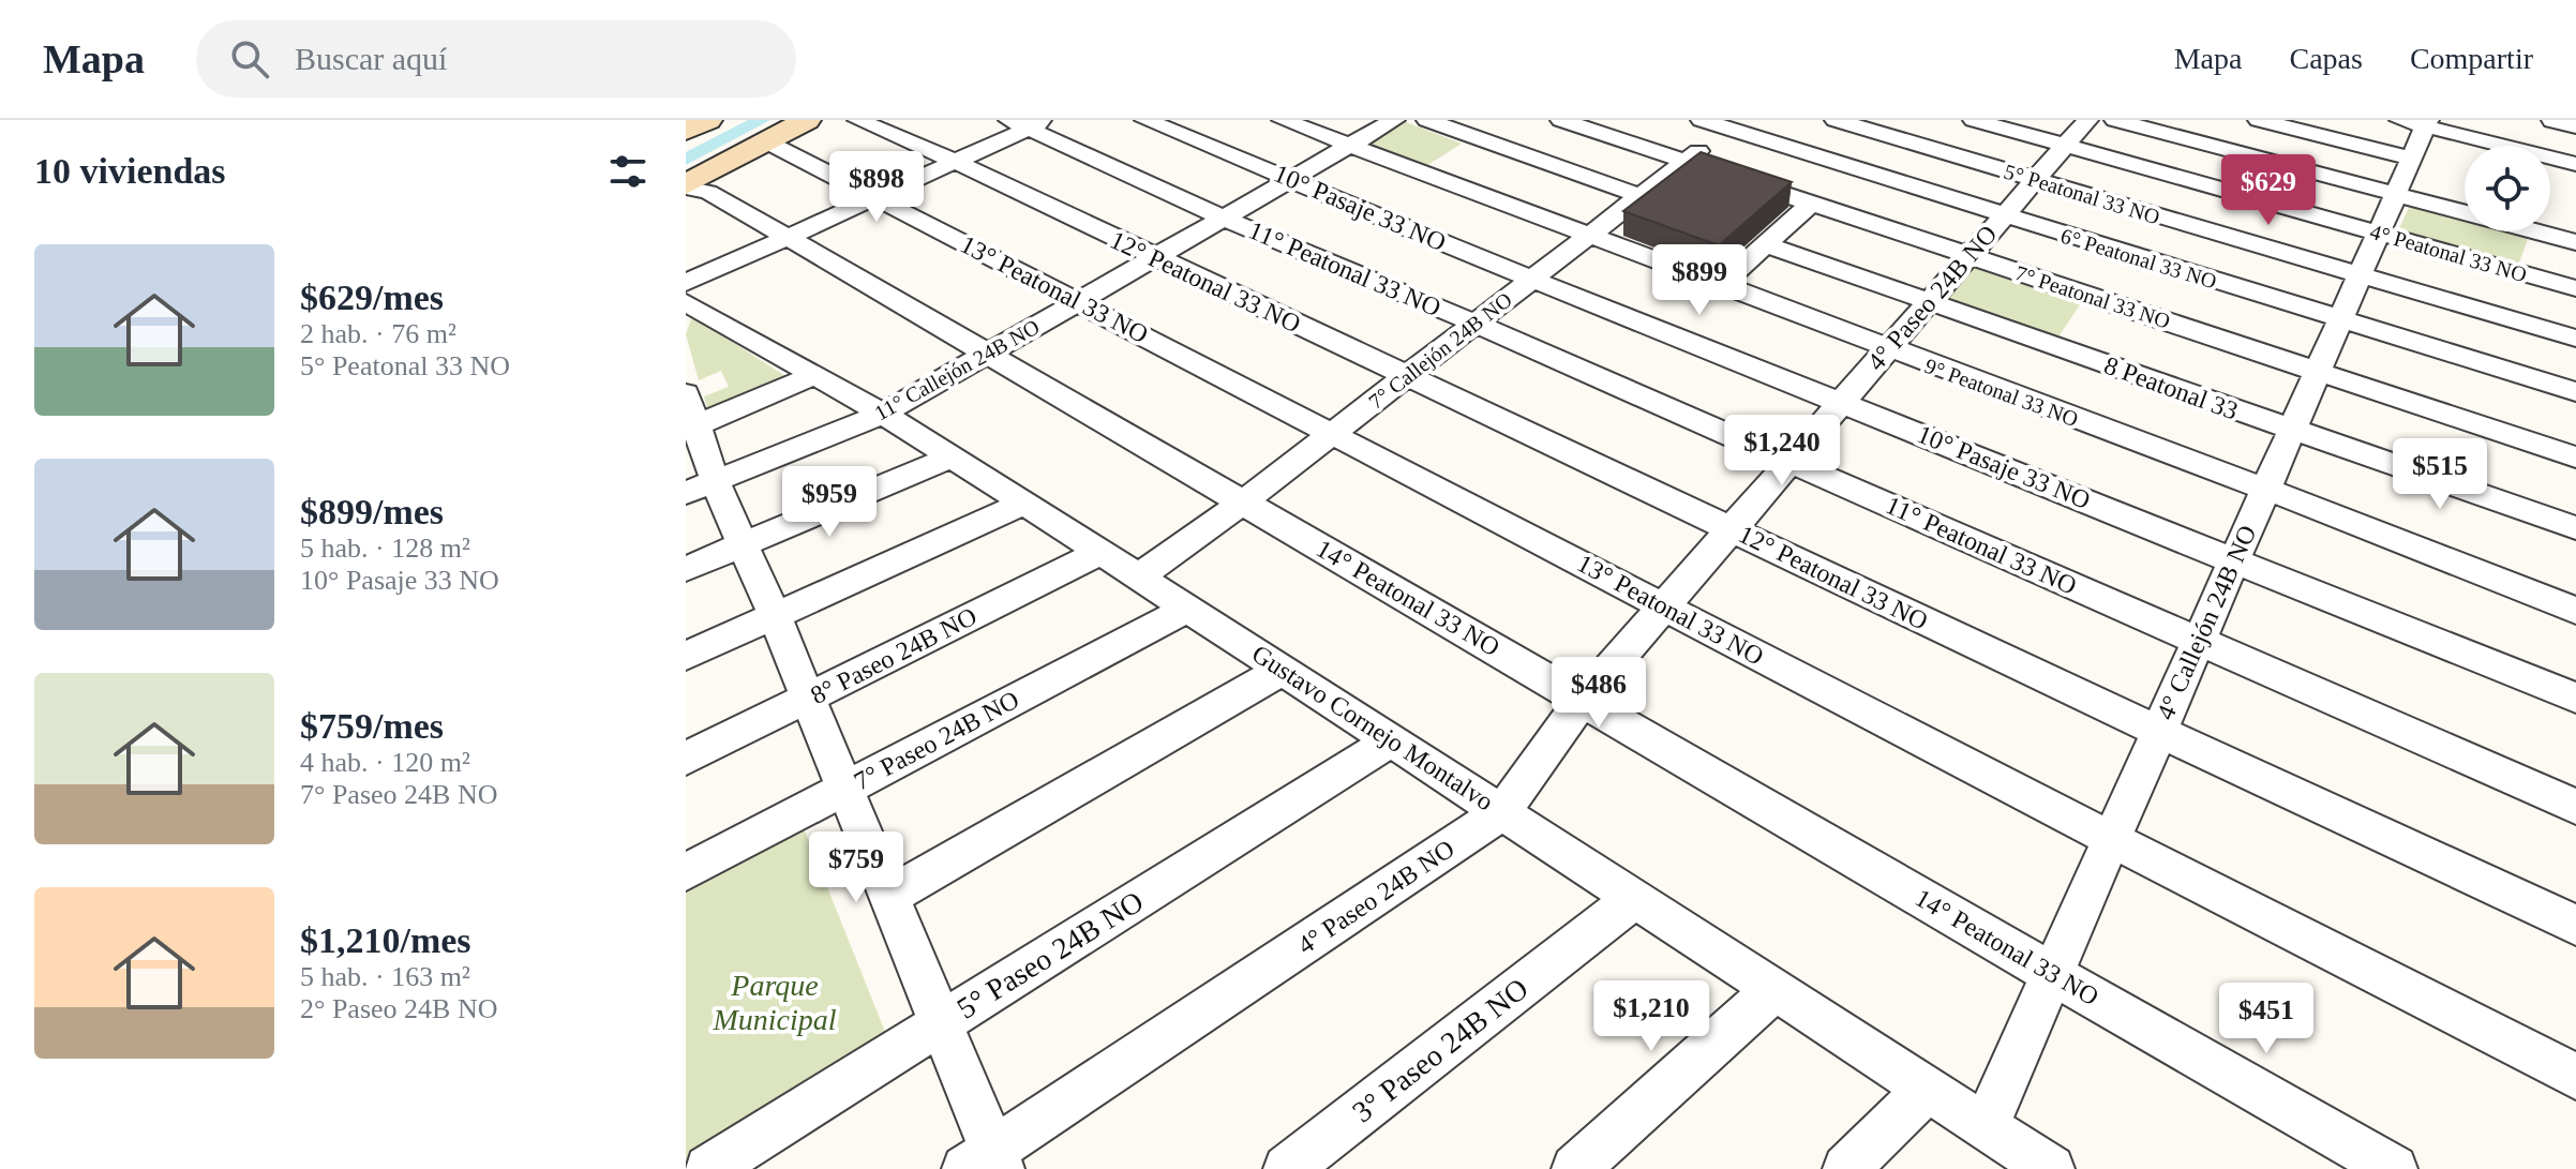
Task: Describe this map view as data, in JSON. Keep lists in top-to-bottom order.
{
  "streets": {
    "street": [
      "5° Peatonal 33 NO",
      "10° Pasaje 33 NO",
      "4° Peatonal 33 NO",
      "6° Peatonal 33 NO",
      "11° Peatonal 33 NO",
      "12° Peatonal 33 NO",
      "13° Peatonal 33 NO",
      "7° Peatonal 33 NO",
      "4° Paseo 24B NO",
      "7° Callejón 24B NO",
      "11° Callejón 24B NO",
      "8 Peatonal 33",
      "9° Peatonal 33 NO",
      "14° Peatonal 33 NO",
      "4° Callejón 24B NO",
      "8° Paseo 24B NO",
      "Gustavo Cornejo Montalvo",
      "7° Paseo 24B NO",
      "5° Paseo 24B NO",
      "3° Paseo 24B NO"
    ]
  },
  "crossings": [
    ["5° Peatonal 33 NO", "4° Paseo 24B NO"],
    ["5° Peatonal 33 NO", "4° Callejón 24B NO"],
    ["10° Pasaje 33 NO", "4° Paseo 24B NO"],
    ["10° Pasaje 33 NO", "7° Callejón 24B NO"],
    ["10° Pasaje 33 NO", "11° Callejón 24B NO"],
    ["10° Pasaje 33 NO", "4° Callejón 24B NO"],
    ["4° Peatonal 33 NO", "4° Paseo 24B NO"],
    ["4° Peatonal 33 NO", "4° Callejón 24B NO"],
    ["6° Peatonal 33 NO", "4° Paseo 24B NO"],
    ["6° Peatonal 33 NO", "7° Callejón 24B NO"],
    ["6° Peatonal 33 NO", "4° Callejón 24B NO"],
    ["11° Peatonal 33 NO", "4° Paseo 24B NO"],
    ["11° Peatonal 33 NO", "7° Callejón 24B NO"],
    ["11° Peatonal 33 NO", "11° Callejón 24B NO"],
    ["11° Peatonal 33 NO", "4° Callejón 24B NO"],
    ["12° Peatonal 33 NO", "4° Paseo 24B NO"],
    ["12° Peatonal 33 NO", "7° Callejón 24B NO"],
    ["12° Peatonal 33 NO", "11° Callejón 24B NO"],
    ["12° Peatonal 33 NO", "4° Callejón 24B NO"],
    ["13° Peatonal 33 NO", "4° Paseo 24B NO"],
    ["13° Peatonal 33 NO", "7° Callejón 24B NO"],
    ["13° Peatonal 33 NO", "11° Callejón 24B NO"],
    ["13° Peatonal 33 NO", "4° Callejón 24B NO"],
    ["7° Peatonal 33 NO", "4° Paseo 24B NO"],
    ["7° Peatonal 33 NO", "7° Callejón 24B NO"],
    ["7° Peatonal 33 NO", "4° Callejón 24B NO"],
    ["4° Paseo 24B NO", "8 Peatonal 33"],
    ["4° Paseo 24B NO", "9° Peatonal 33 NO"],
    ["4° Paseo 24B NO", "14° Peatonal 33 NO"],
    ["4° Paseo 24B NO", "Gustavo Cornejo Montalvo"],
    ["7° Callejón 24B NO", "9° Peatonal 33 NO"],
    ["7° Callejón 24B NO", "14° Peatonal 33 NO"],
    ["7° Callejón 24B NO", "Gustavo Cornejo Montalvo"],
    ["11° Callejón 24B NO", "9° Peatonal 33 NO"],
    ["11° Callejón 24B NO", "14° Peatonal 33 NO"],
    ["11° Callejón 24B NO", "Gustavo Cornejo Montalvo"],
    ["8 Peatonal 33", "4° Callejón 24B NO"],
    ["9° Peatonal 33 NO", "4° Callejón 24B NO"],
    ["14° Peatonal 33 NO", "4° Callejón 24B NO"],
    ["4° Callejón 24B NO", "Gustavo Cornejo Montalvo"],
    ["8° Paseo 24B NO", "Gustavo Cornejo Montalvo"],
    ["Gustavo Cornejo Montalvo", "7° Paseo 24B NO"],
    ["Gustavo Cornejo Montalvo", "5° Paseo 24B NO"],
    ["Gustavo Cornejo Montalvo", "3° Paseo 24B NO"]
  ],
  "parks": ["Parque Municipal"],
  "page": {
    "header": "Mapa",
    "search": "Buscar aquí",
    "nav": ["Mapa", "Capas", "Compartir"],
    "heading": "10 viviendas",
    "price": [
      "$898",
      "$629",
      "$899",
      "$1,240",
      "$515",
      "$959",
      "$486",
      "$759",
      "$1,210",
      "$451"
    ],
    "list": [
      {
        "name": "$629/mes",
        "note": "2 hab. · 76 m² · 5° Peatonal 33 NO"
      },
      {
        "name": "$899/mes",
        "note": "5 hab. · 128 m² · 10° Pasaje 33 NO"
      },
      {
        "name": "$759/mes",
        "note": "4 hab. · 120 m² · 7° Paseo 24B NO"
      },
      {
        "name": "$1,210/mes",
        "note": "5 hab. · 163 m² · 2° Paseo 24B NO"
      }
    ]
  }
}
